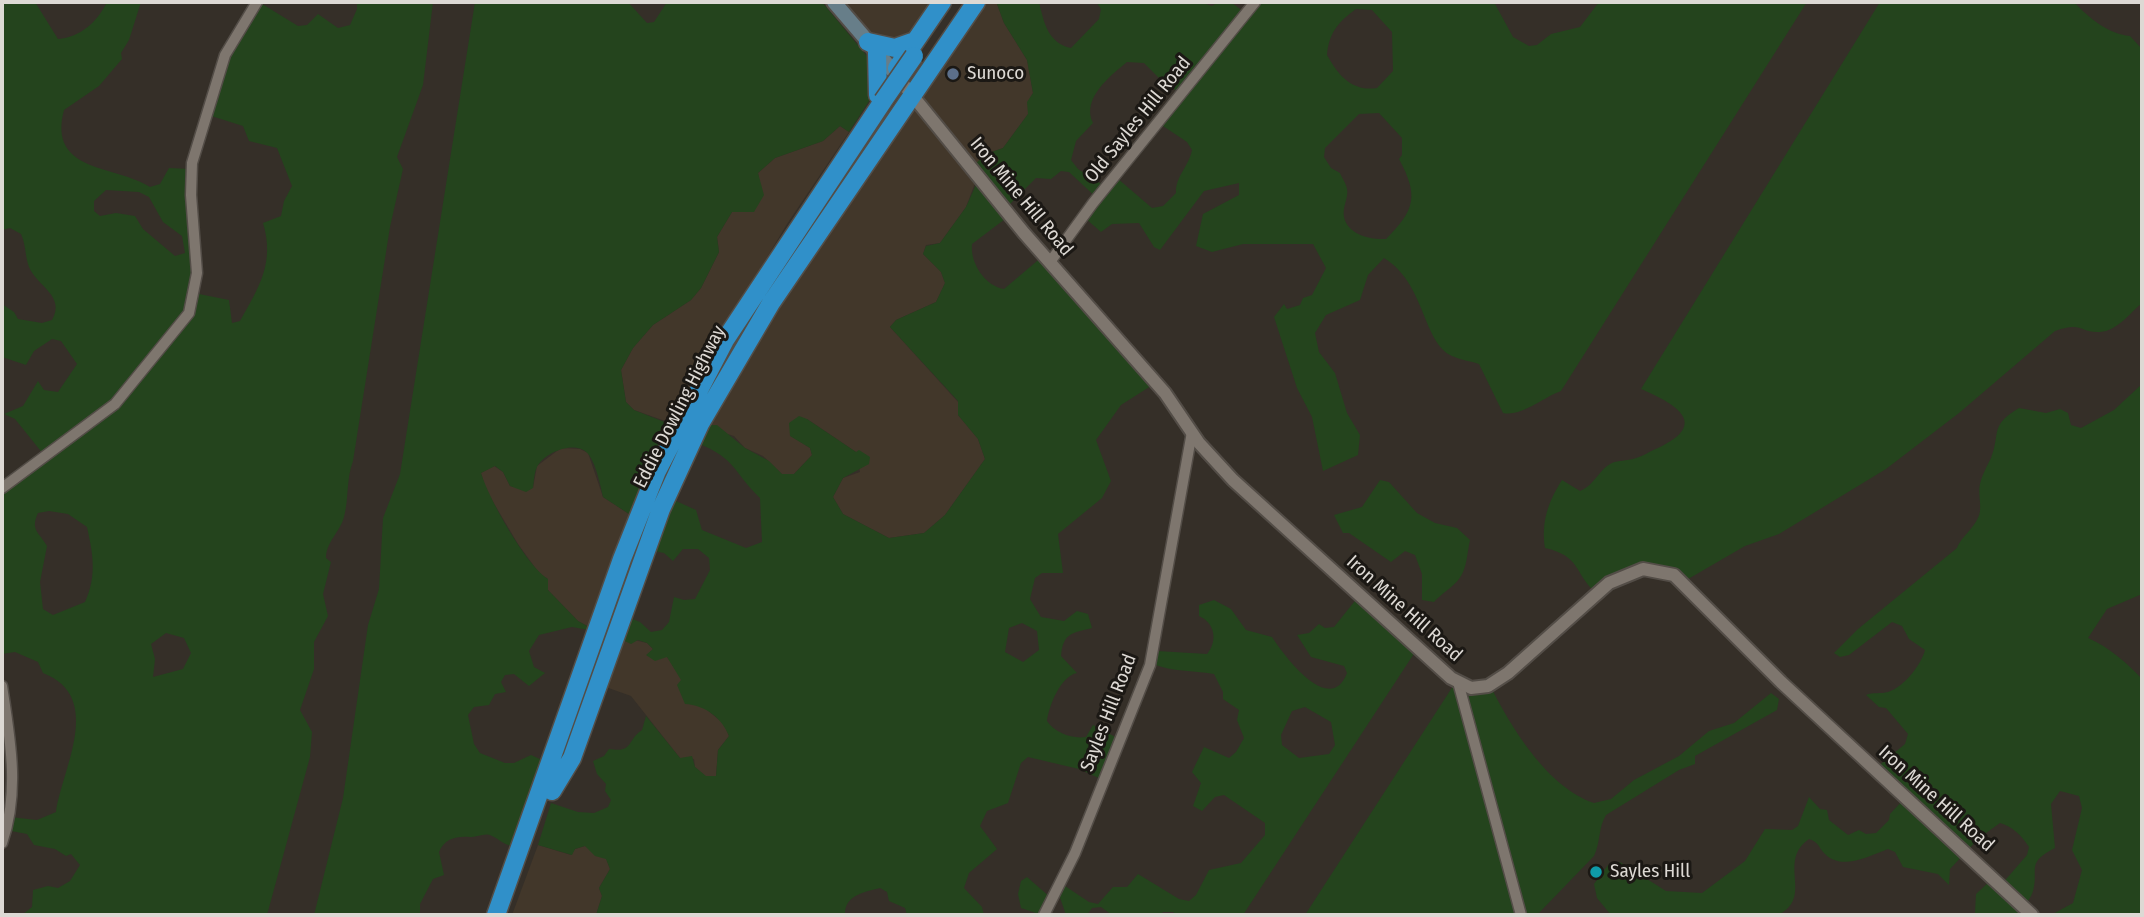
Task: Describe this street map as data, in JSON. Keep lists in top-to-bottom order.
{
  "streets": {
    "highway": ["Eddie Dowling Highway"],
    "street": ["Old Sayles Hill Road", "Iron Mine Hill Road", "Sayles Hill Road"]
  },
  "crossings": [
    ["Old Sayles Hill Road", "Iron Mine Hill Road"],
    ["Iron Mine Hill Road", "Sayles Hill Road"]
  ],
  "places": ["Sunoco", "Sayles Hill"]
}
